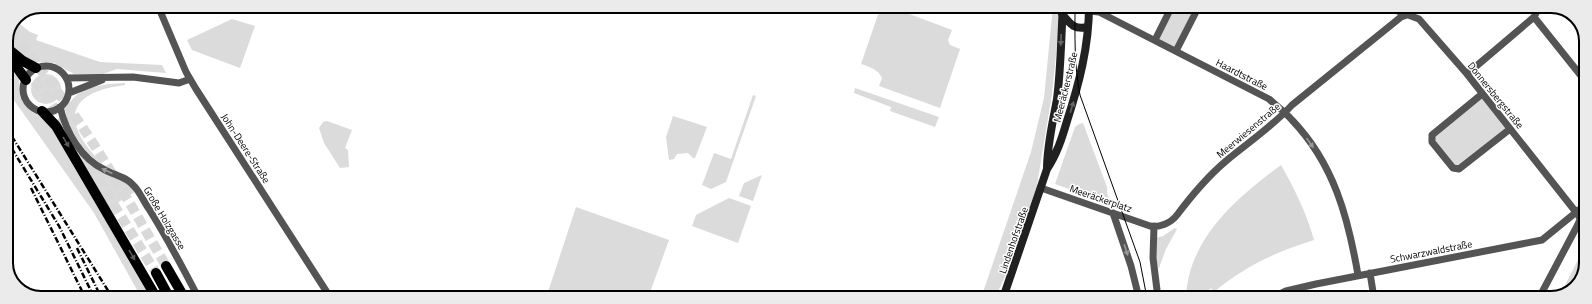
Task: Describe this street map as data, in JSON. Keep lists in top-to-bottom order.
{
  "streets": {
    "street": [
      "Haardtstraße",
      "Meeräckerstraße",
      "Donnersbergstraße",
      "Meerwiesenstraße",
      "John-Deere-Straße",
      "Meeräckerplatz",
      "Große Holzgasse",
      "Lindenhofstraße",
      "Schwarzwaldstraße"
    ]
  },
  "crossings": [
    ["Haardtstraße", "Meerwiesenstraße"],
    ["Haardtstraße", "Schwarzwaldstraße"],
    ["Meeräckerstraße", "Meeräckerplatz"],
    ["Meeräckerstraße", "Lindenhofstraße"],
    ["Donnersbergstraße", "Meerwiesenstraße"],
    ["Donnersbergstraße", "Schwarzwaldstraße"],
    ["Meerwiesenstraße", "Meeräckerplatz"],
    ["Meeräckerplatz", "Lindenhofstraße"]
  ],
  "one_way": ["Haardtstraße", "Große Holzgasse"]
}
